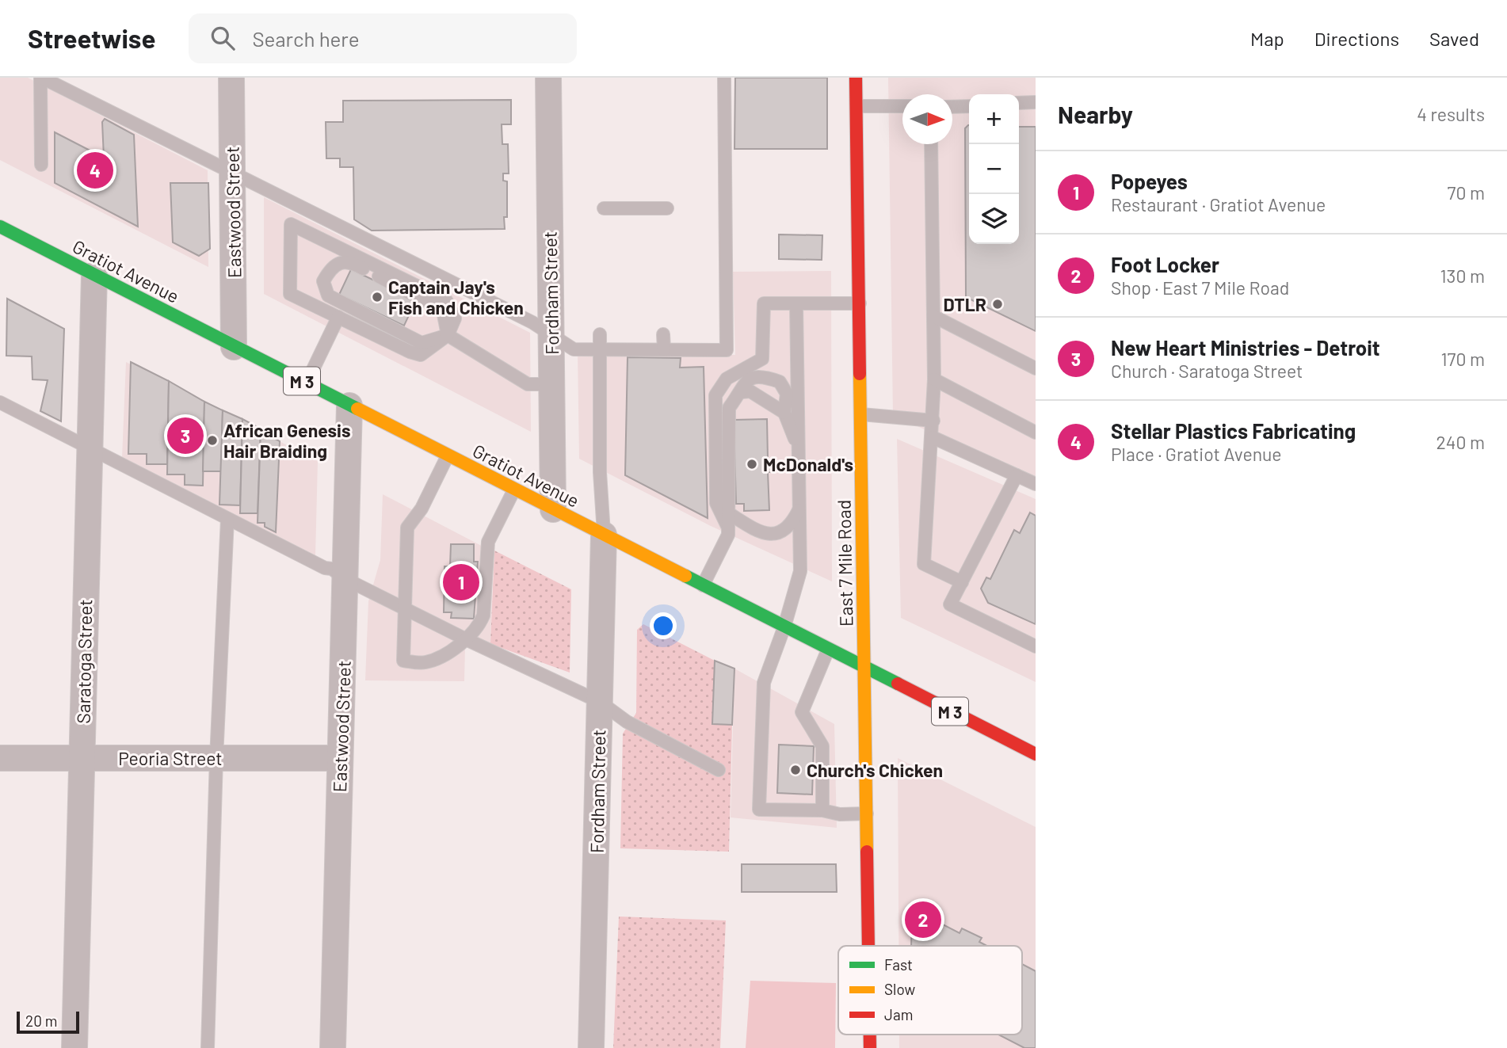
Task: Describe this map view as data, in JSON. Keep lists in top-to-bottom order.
{
  "streets": {
    "main road": ["Gratiot Avenue", "M 3", "East 7 Mile Road"],
    "street": [
      "Eastwood Street",
      "Fordham Street",
      "Saratoga Street",
      "Peoria Street"
    ]
  },
  "crossings": [
    ["Eastwood Street", "Gratiot Avenue"],
    ["Eastwood Street", "Peoria Street"],
    ["Gratiot Avenue", "Fordham Street"],
    ["Gratiot Avenue", "East 7 Mile Road"],
    ["Gratiot Avenue", "Saratoga Street"],
    ["Saratoga Street", "Peoria Street"]
  ],
  "places": [
    "Captain Jay's Fish and Chicken",
    "DTLR",
    "African Genesis Hair Braiding",
    "McDonald's",
    "Church's Chicken"
  ],
  "legend": ["Fast", "Slow", "Jam"],
  "scale_bar": "20 m",
  "north": "right",
  "page": {
    "header": "Streetwise",
    "search": "Search here",
    "nav": ["Map", "Directions", "Saved"],
    "heading": ["Nearby", "4 results"],
    "map_buttons": ["+", "−"],
    "pins": [
      "4",
      "3",
      "1",
      "2"
    ],
    "list": [
      {
        "mark": "1",
        "name": "Popeyes",
        "note": "Restaurant · Gratiot Avenue",
        "value": "70 m"
      },
      {
        "mark": "2",
        "name": "Foot Locker",
        "note": "Shop · East 7 Mile Road",
        "value": "130 m"
      },
      {
        "mark": "3",
        "name": "New Heart Ministries - Detroit",
        "note": "Church · Saratoga Street",
        "value": "170 m"
      },
      {
        "mark": "4",
        "name": "Stellar Plastics Fabricating",
        "note": "Place · Gratiot Avenue",
        "value": "240 m"
      }
    ],
    "scale": "20 m"
  }
}
